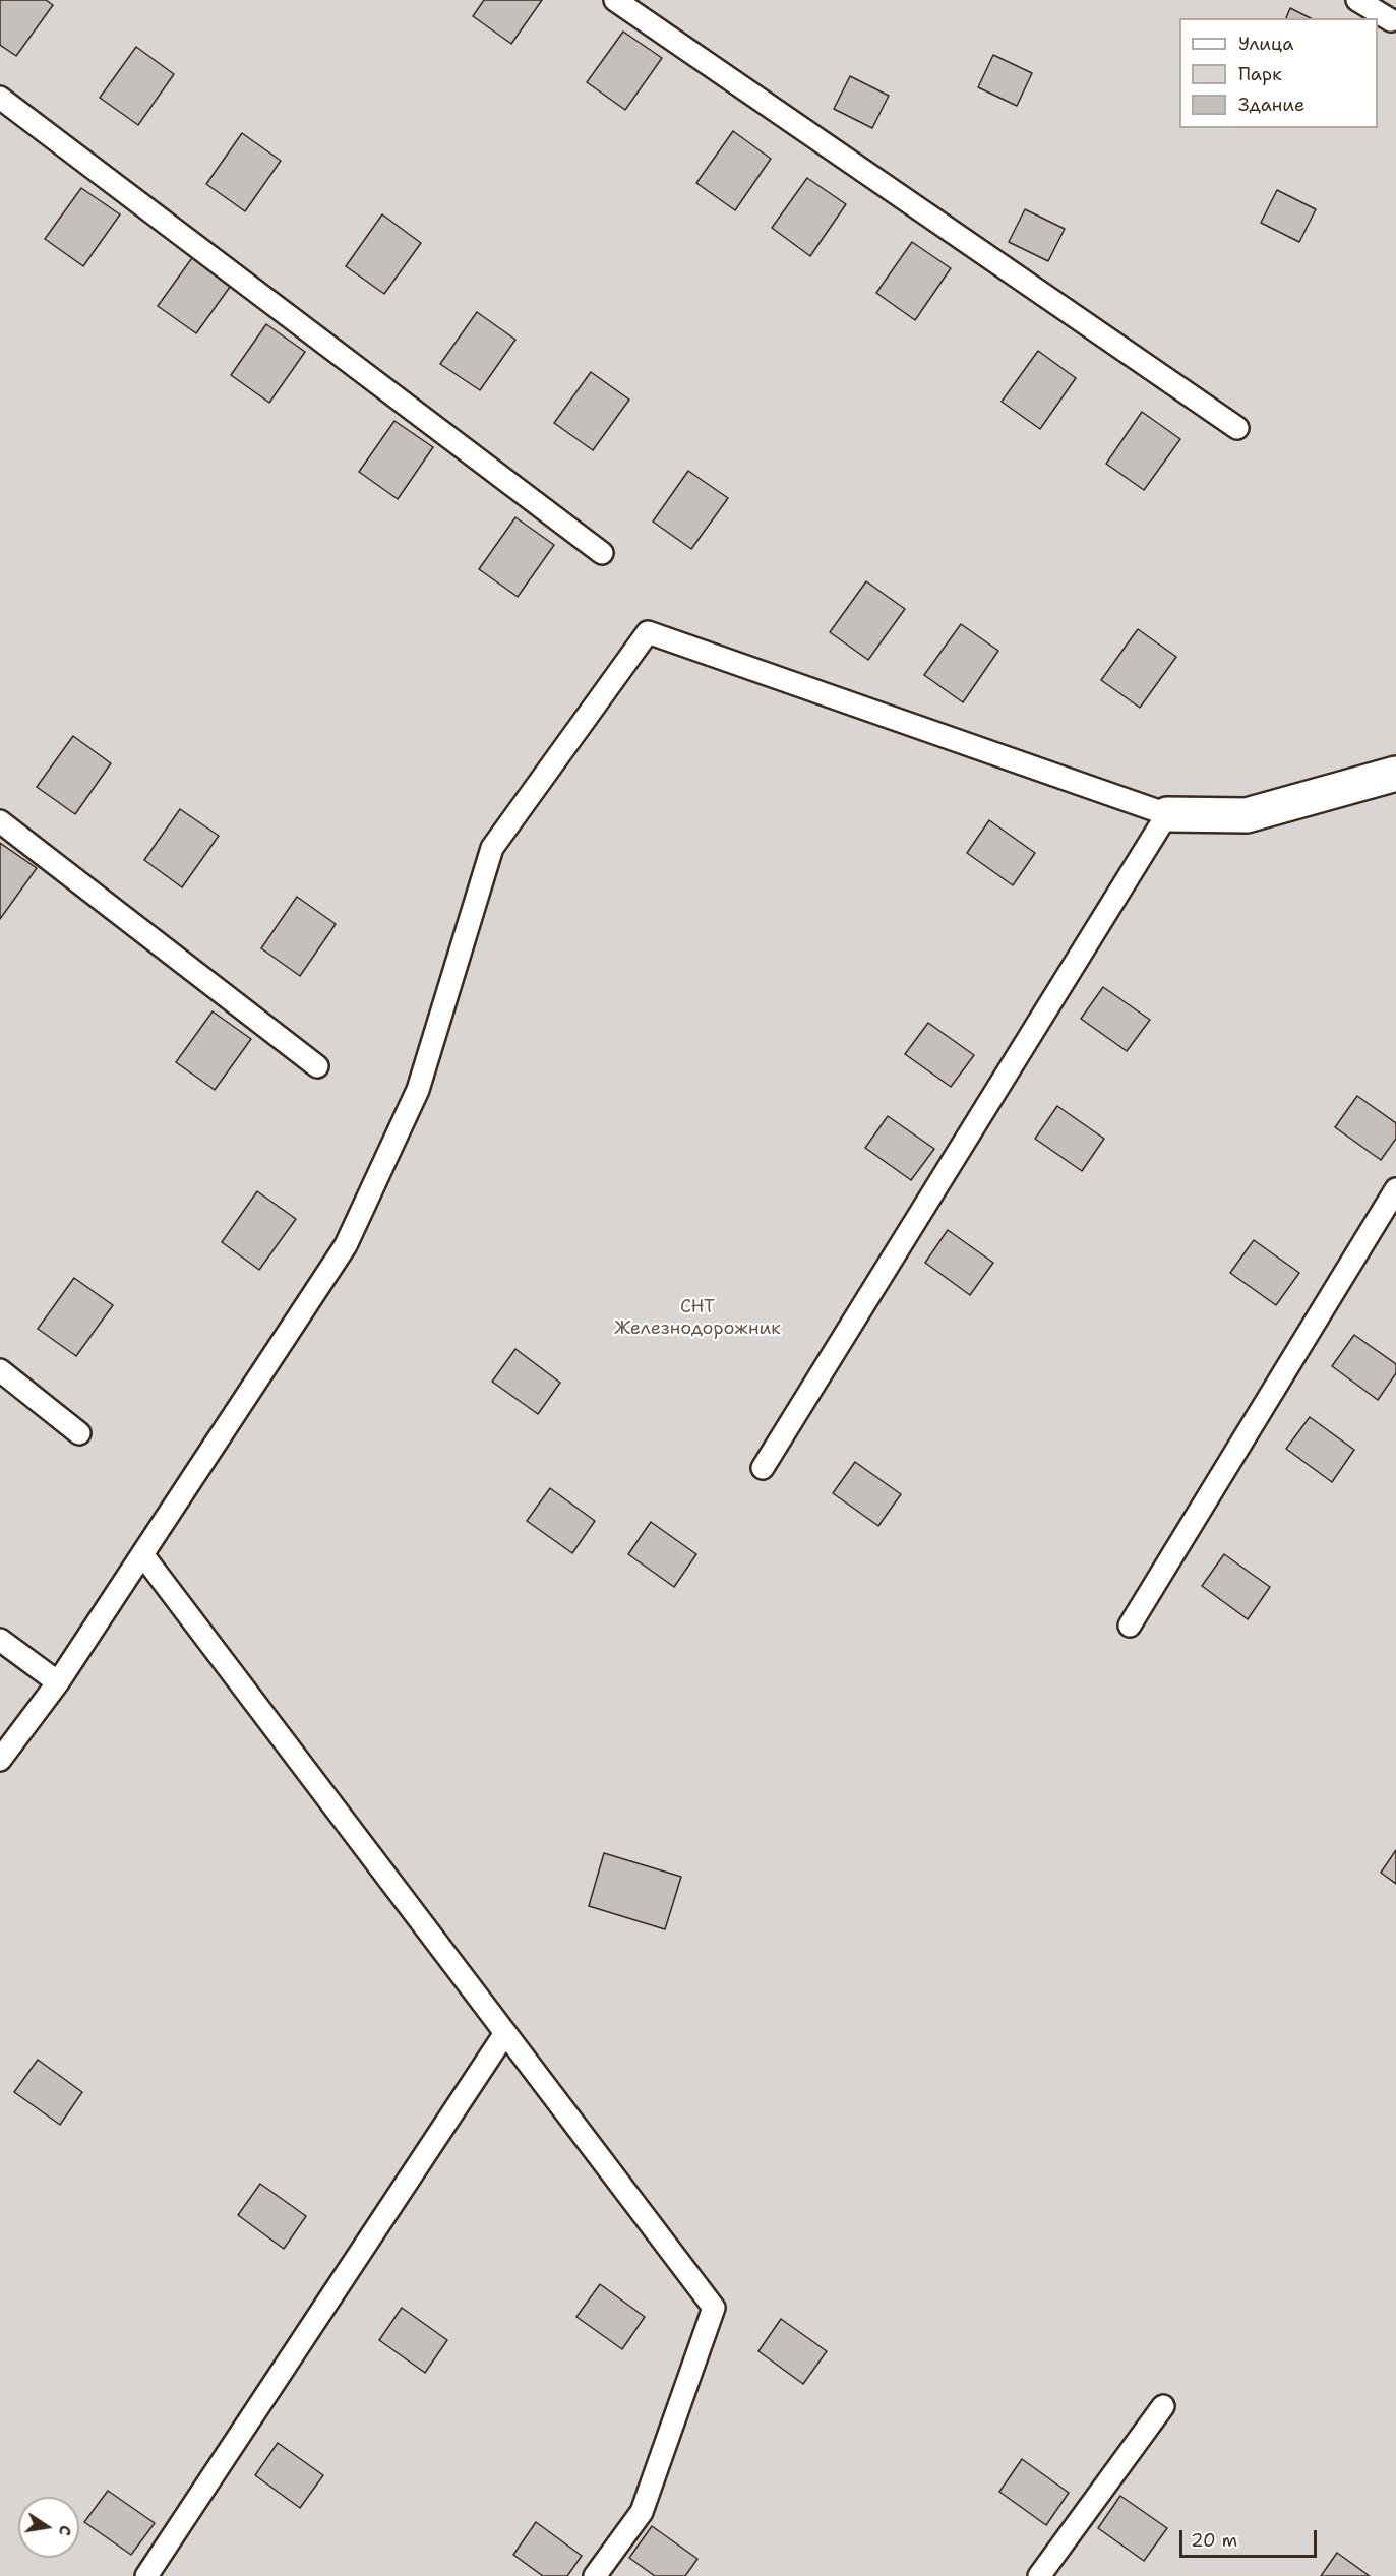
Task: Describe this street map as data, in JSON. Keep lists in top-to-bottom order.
{
  "parks": ["СНТ Железнодорожник"],
  "legend": ["Улица", "Парк", "Здание"],
  "scale_bar": "20 m",
  "north": "right"
}
